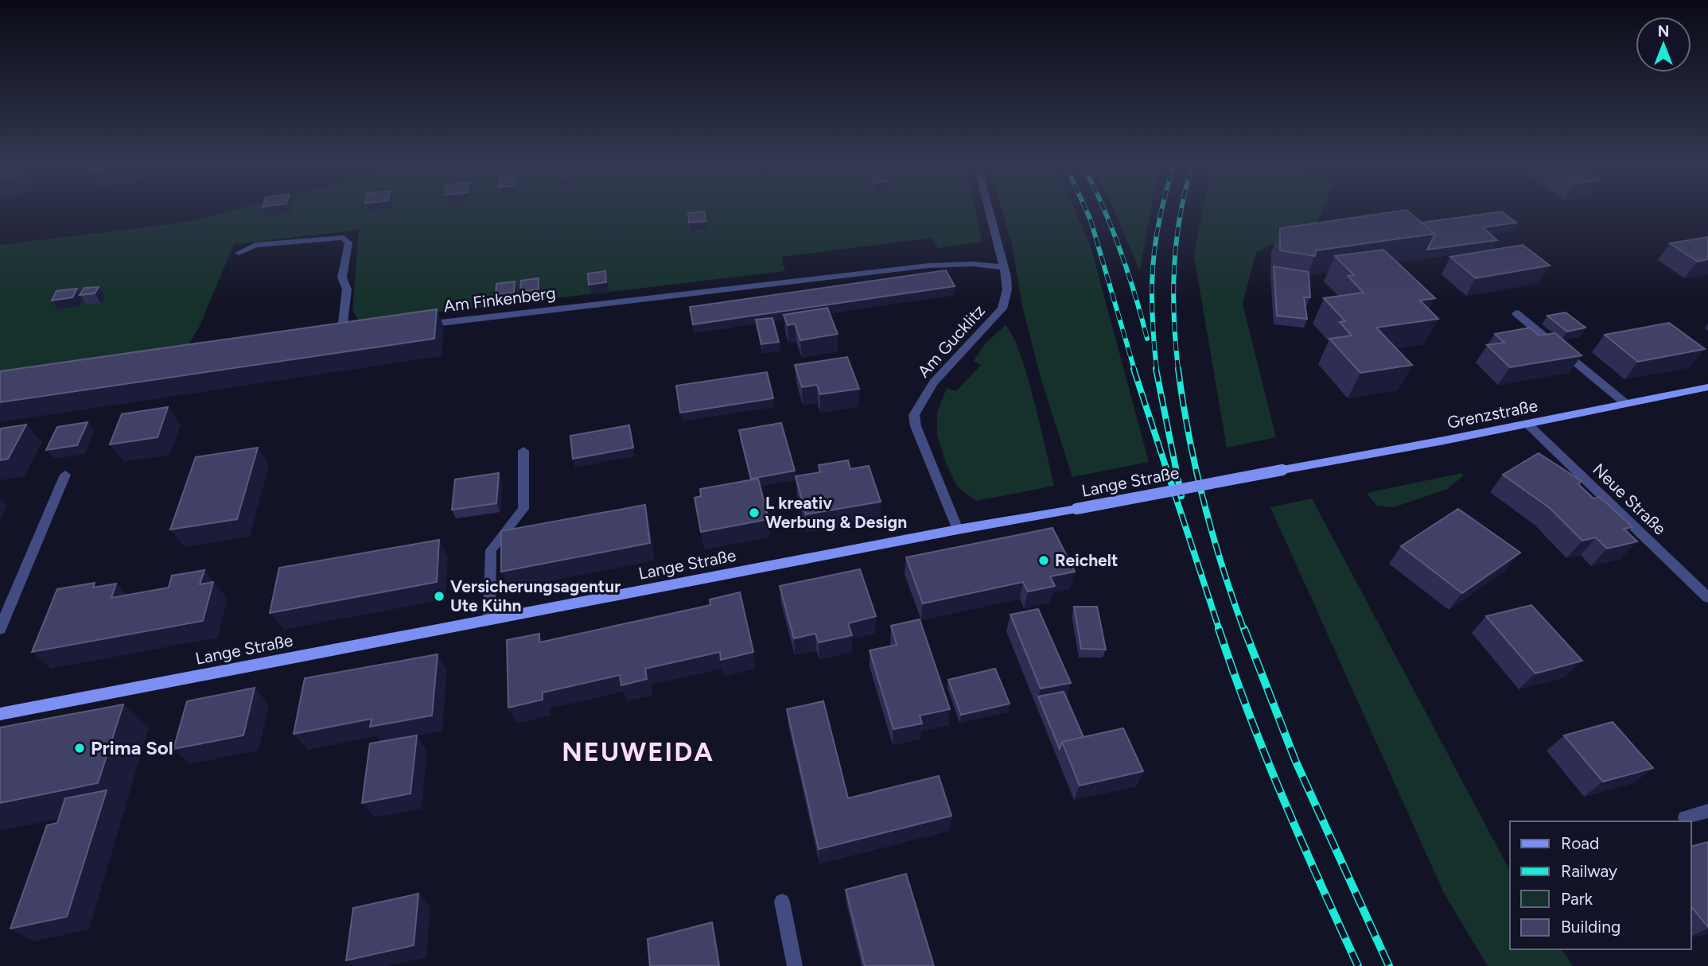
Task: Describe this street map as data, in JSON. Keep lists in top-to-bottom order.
{
  "streets": {
    "street": [
      "Am Finkenberg",
      "Am Gucklitz",
      "Grenzstraße",
      "Lange Straße",
      "Neue Straße"
    ]
  },
  "crossings": [
    ["Am Finkenberg", "Am Gucklitz"],
    ["Am Gucklitz", "Lange Straße"],
    ["Grenzstraße", "Lange Straße"],
    ["Grenzstraße", "Neue Straße"]
  ],
  "districts": ["NEUWEIDA"],
  "places": [
    "L kreativ Werbung & Design",
    "Reichelt",
    "Versicherungsagentur Ute Kühn",
    "Prima Sol"
  ],
  "legend": [
    "Road",
    "Railway",
    "Park",
    "Building"
  ],
  "north": "top"
}
